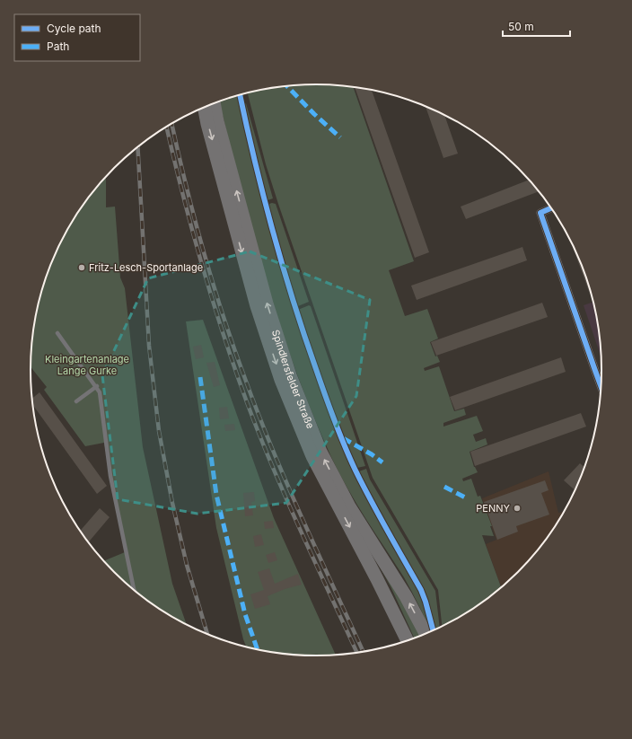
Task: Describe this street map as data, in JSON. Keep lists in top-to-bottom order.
{
  "streets": {
    "highway": ["Spindlersfelder Straße"]
  },
  "parks": ["Kleingartenanlage Lange Gurke"],
  "places": ["Fritz-Lesch-Sportanlage", "PENNY"],
  "legend": ["Cycle path", "Path"],
  "scale_bar": "50 m"
}
